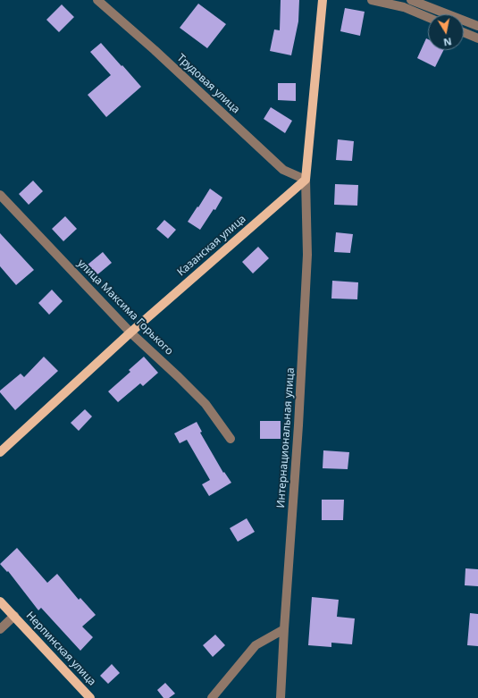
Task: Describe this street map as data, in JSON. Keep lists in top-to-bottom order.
{
  "streets": {
    "main road": ["Казанская улица", "Нерпинская улица"],
    "street": ["Трудовая улица", "улица Максима Горького", "Интернациональная улица"]
  },
  "crossings": [
    ["Трудовая улица", "Казанская улица"],
    ["Трудовая улица", "Интернациональная улица"],
    ["Казанская улица", "улица Максима Горького"],
    ["Казанская улица", "Интернациональная улица"]
  ],
  "north": "bottom"
}
